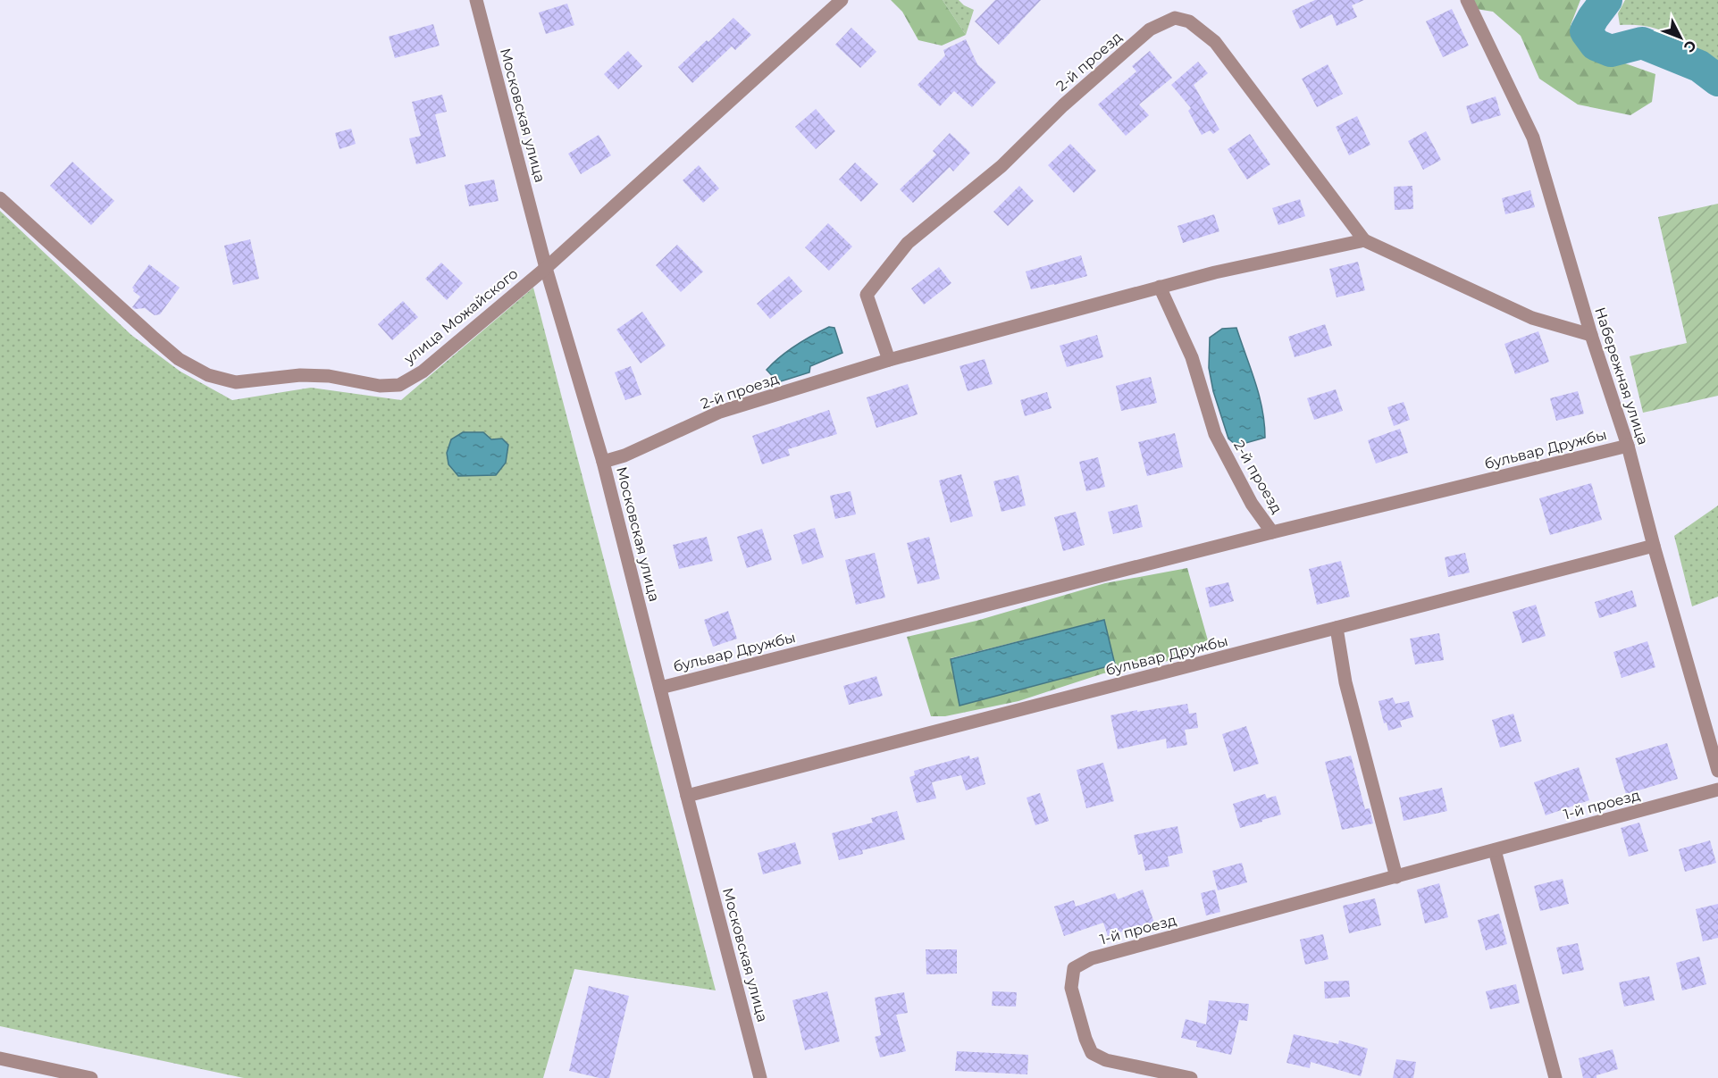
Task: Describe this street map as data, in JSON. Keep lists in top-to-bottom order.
{
  "streets": {
    "street": [
      "2-й проезд",
      "Московская улица",
      "улица Можайского",
      "Набережная улица",
      "бульвар Дружбы",
      "1-й проезд"
    ]
  },
  "crossings": [
    ["2-й проезд", "Московская улица"],
    ["2-й проезд", "Набережная улица"],
    ["2-й проезд", "бульвар Дружбы"],
    ["Московская улица", "улица Можайского"],
    ["Московская улица", "бульвар Дружбы"],
    ["Набережная улица", "бульвар Дружбы"]
  ],
  "north": "bottom right"
}
